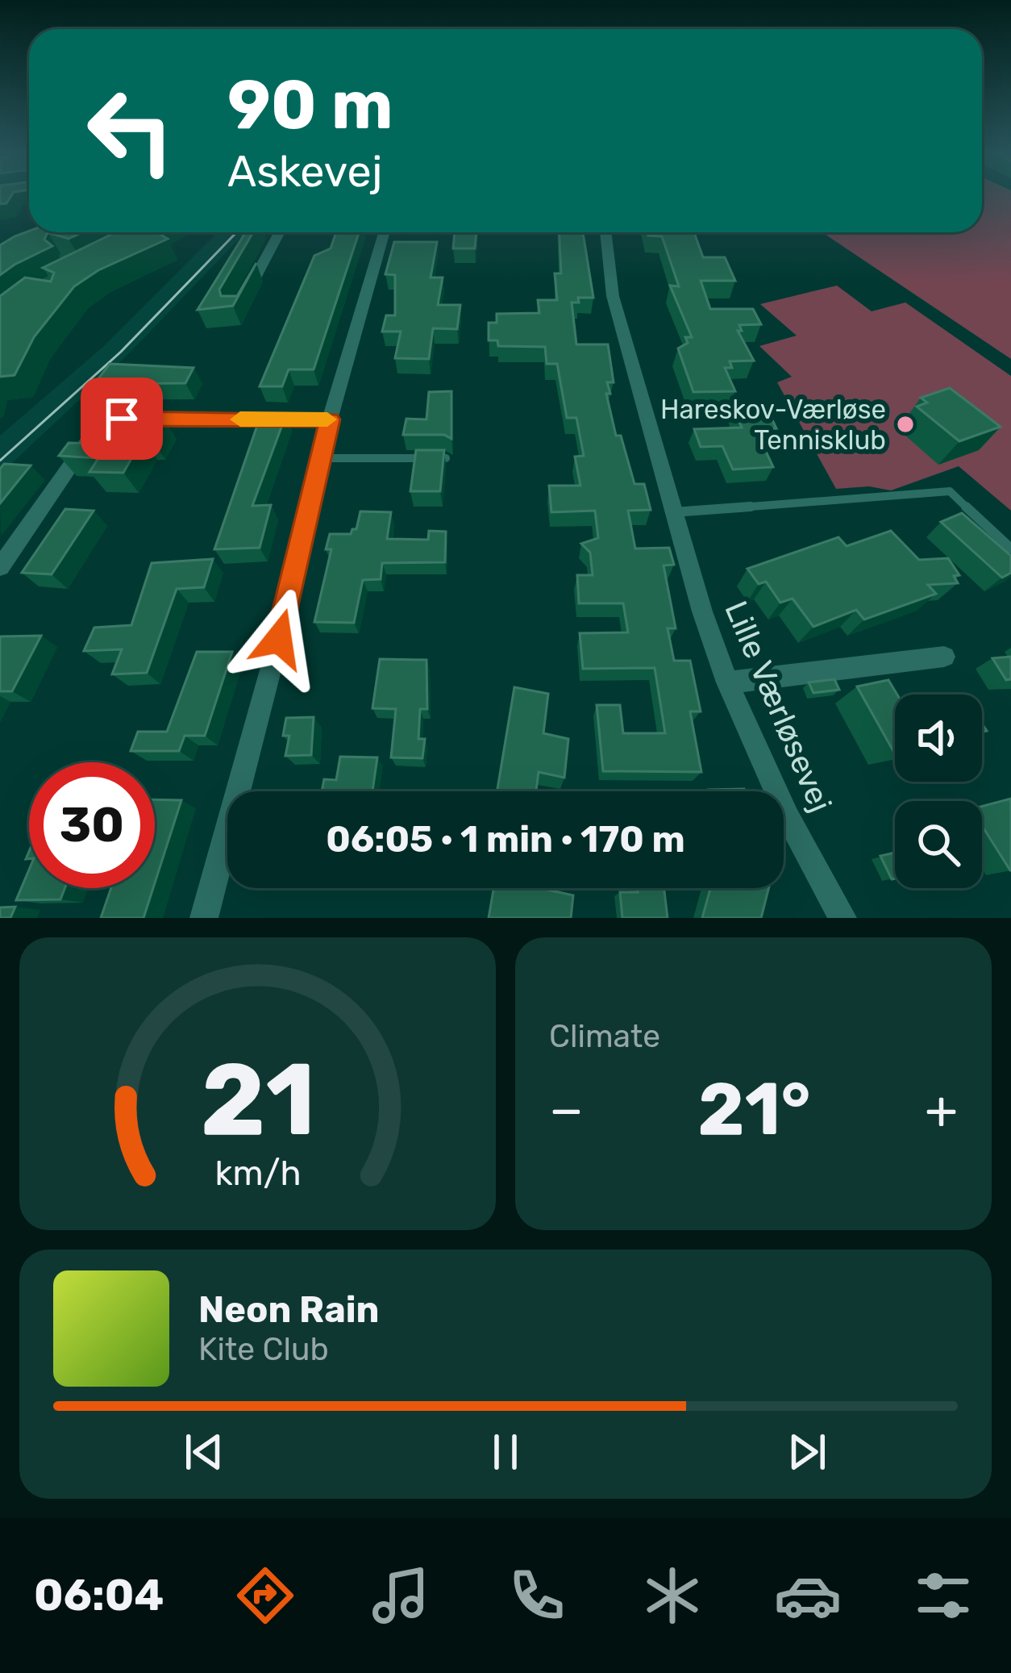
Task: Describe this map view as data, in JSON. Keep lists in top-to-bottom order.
{
  "streets": {
    "street": ["Lille Værløsevej"]
  },
  "places": ["Hareskov-Værløse Tennisklub"],
  "page": {
    "turn": ["90 m", "Askevej"],
    "limit": "30",
    "trip": "06:05 · 1 min · 170 m",
    "tile": "Climate",
    "heat": ["−", "21°", "+"],
    "song": ["Neon Rain", "Kite Club"],
    "tabs": "06:04",
    "gauge": ["21", "km/h"]
  }
}
